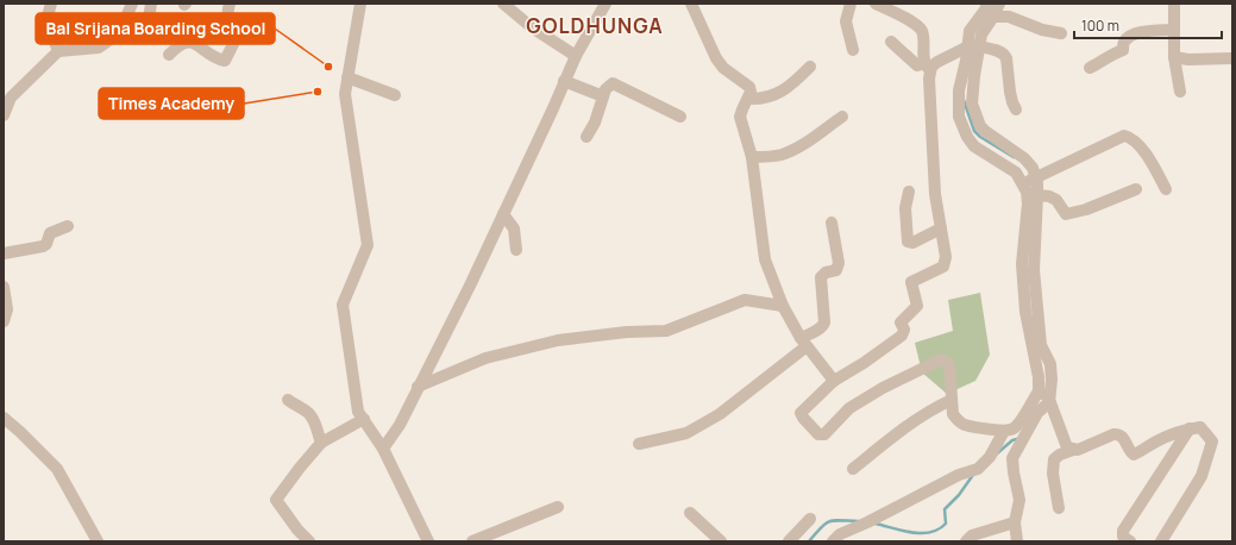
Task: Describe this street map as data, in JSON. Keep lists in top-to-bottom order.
{
  "districts": ["GOLDHUNGA"],
  "places": ["Bal Srijana Boarding School", "Times Academy"],
  "scale_bar": "100 m"
}
